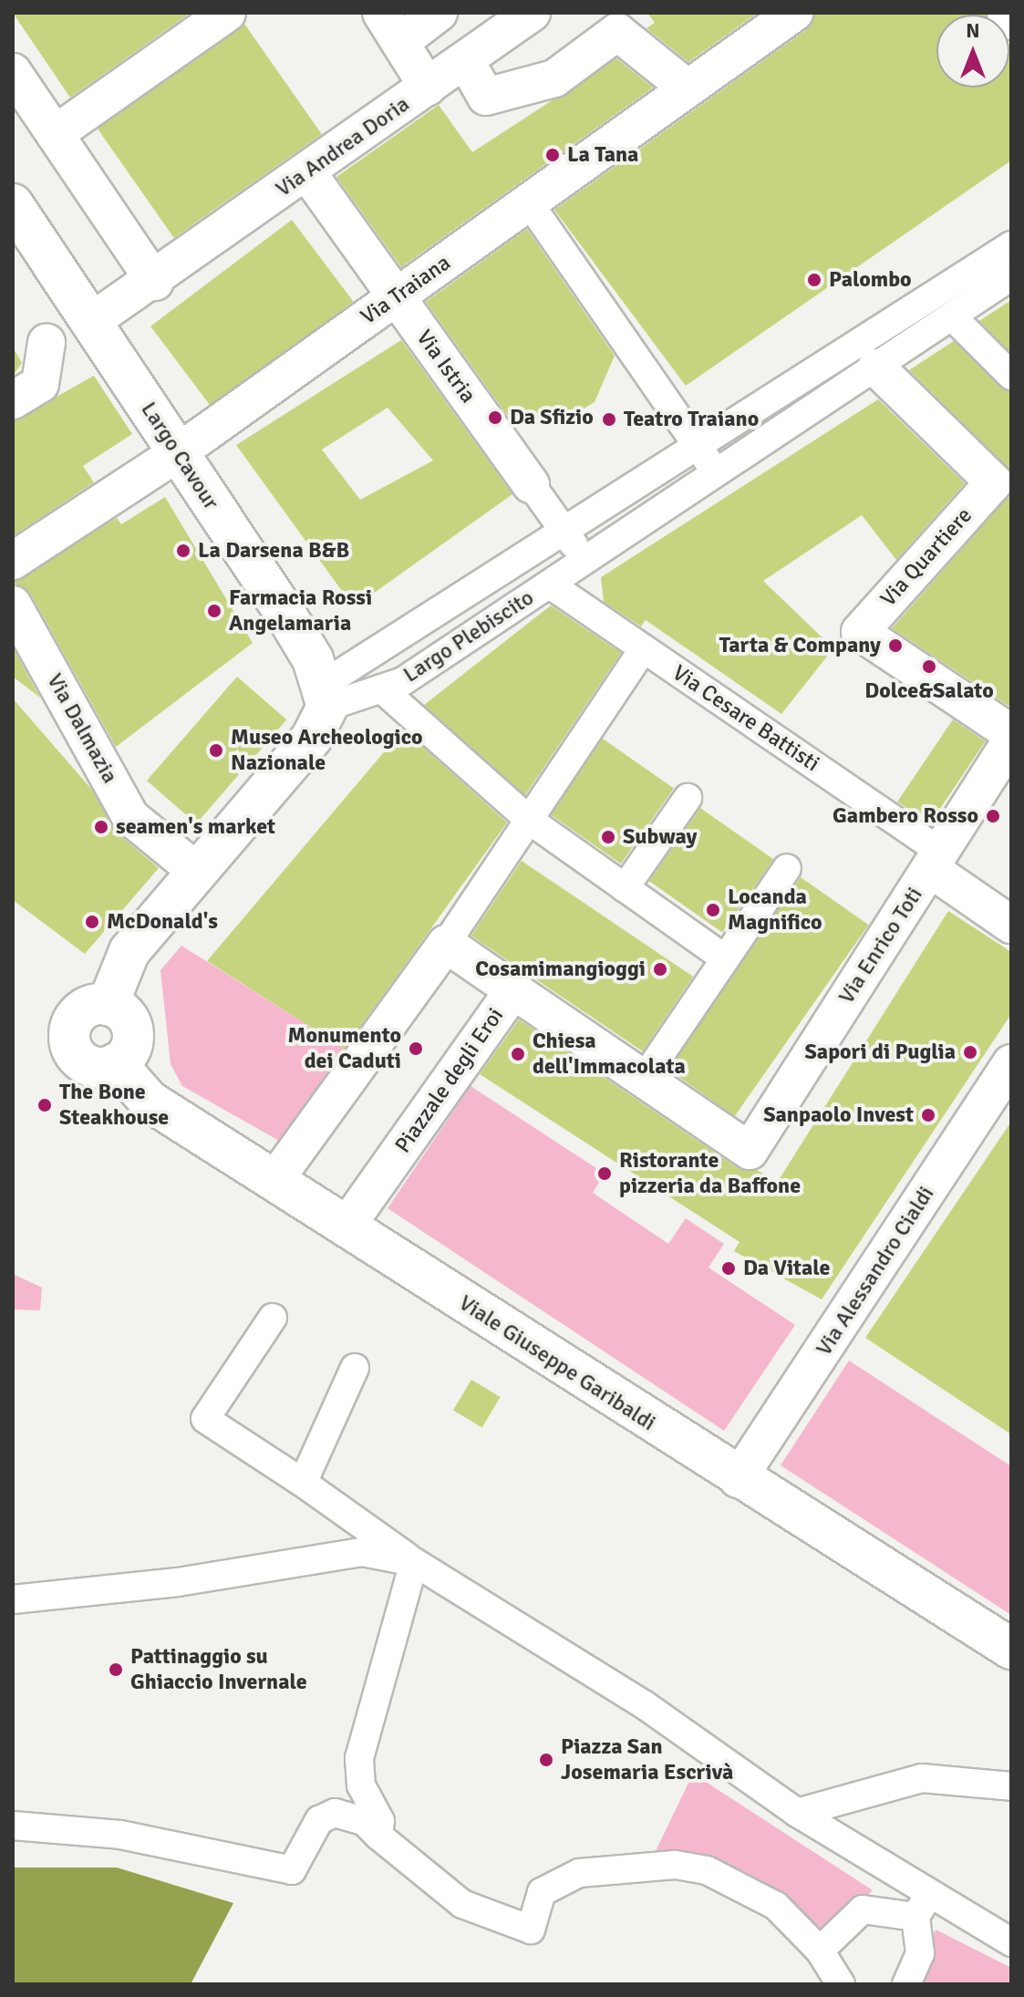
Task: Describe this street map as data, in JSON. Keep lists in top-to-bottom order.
{
  "streets": {
    "main road": ["Largo Cavour", "Viale Giuseppe Garibaldi"],
    "street": [
      "Via Andrea Doria",
      "Via Traiana",
      "Via Istria",
      "Via Quartiere",
      "Largo Plebiscito",
      "Via Cesare Battisti",
      "Via Dalmazia",
      "Via Enrico Toti",
      "Piazzale degli Eroi",
      "Via Alessandro Cialdi"
    ]
  },
  "crossings": [
    ["Via Andrea Doria", "Via Istria"],
    ["Via Andrea Doria", "Largo Cavour"],
    ["Via Traiana", "Via Istria"],
    ["Via Traiana", "Largo Cavour"],
    ["Via Istria", "Largo Plebiscito"],
    ["Largo Cavour", "Largo Plebiscito"],
    ["Via Quartiere", "Largo Plebiscito"],
    ["Largo Plebiscito", "Via Cesare Battisti"],
    ["Via Cesare Battisti", "Via Enrico Toti"],
    ["Via Dalmazia", "Viale Giuseppe Garibaldi"],
    ["Piazzale degli Eroi", "Viale Giuseppe Garibaldi"],
    ["Via Alessandro Cialdi", "Viale Giuseppe Garibaldi"]
  ],
  "places": [
    "La Tana",
    "Palombo",
    "Da Sfizio",
    "Teatro Traiano",
    "La Darsena B&B",
    "Farmacia Rossi Angelamaria",
    "Tarta & Company",
    "Dolce&Salato",
    "Museo Archeologico Nazionale",
    "Gambero Rosso",
    "seamen's market",
    "Subway",
    "Locanda Magnifico",
    "McDonald's",
    "Cosamimangioggi",
    "Monumento dei Caduti",
    "Sapori di Puglia",
    "Chiesa dell'Immacolata",
    "The Bone Steakhouse",
    "Sanpaolo Invest",
    "Ristorante pizzeria da Baffone",
    "Da Vitale",
    "Pattinaggio su Ghiaccio Invernale",
    "Piazza San Josemaria Escrivà"
  ],
  "north": "top"
}
